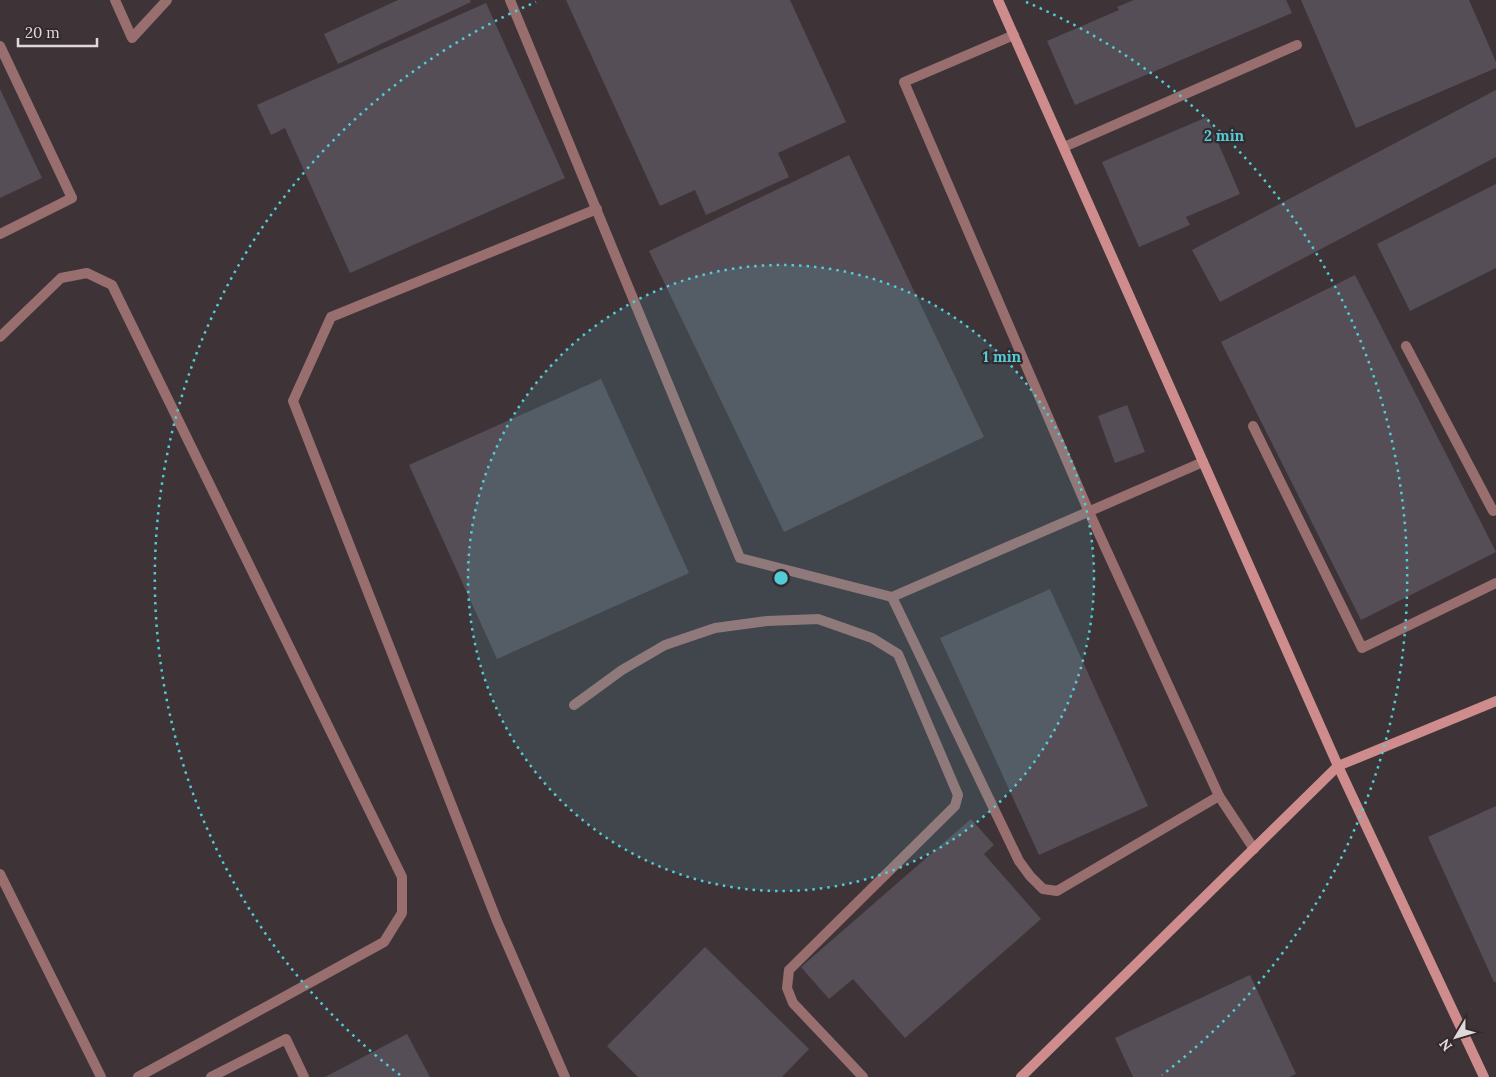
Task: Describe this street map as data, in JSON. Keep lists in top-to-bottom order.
{
  "scale_bar": "20 m",
  "north": "bottom left",
  "rings": ["2 min", "1 min"]
}
